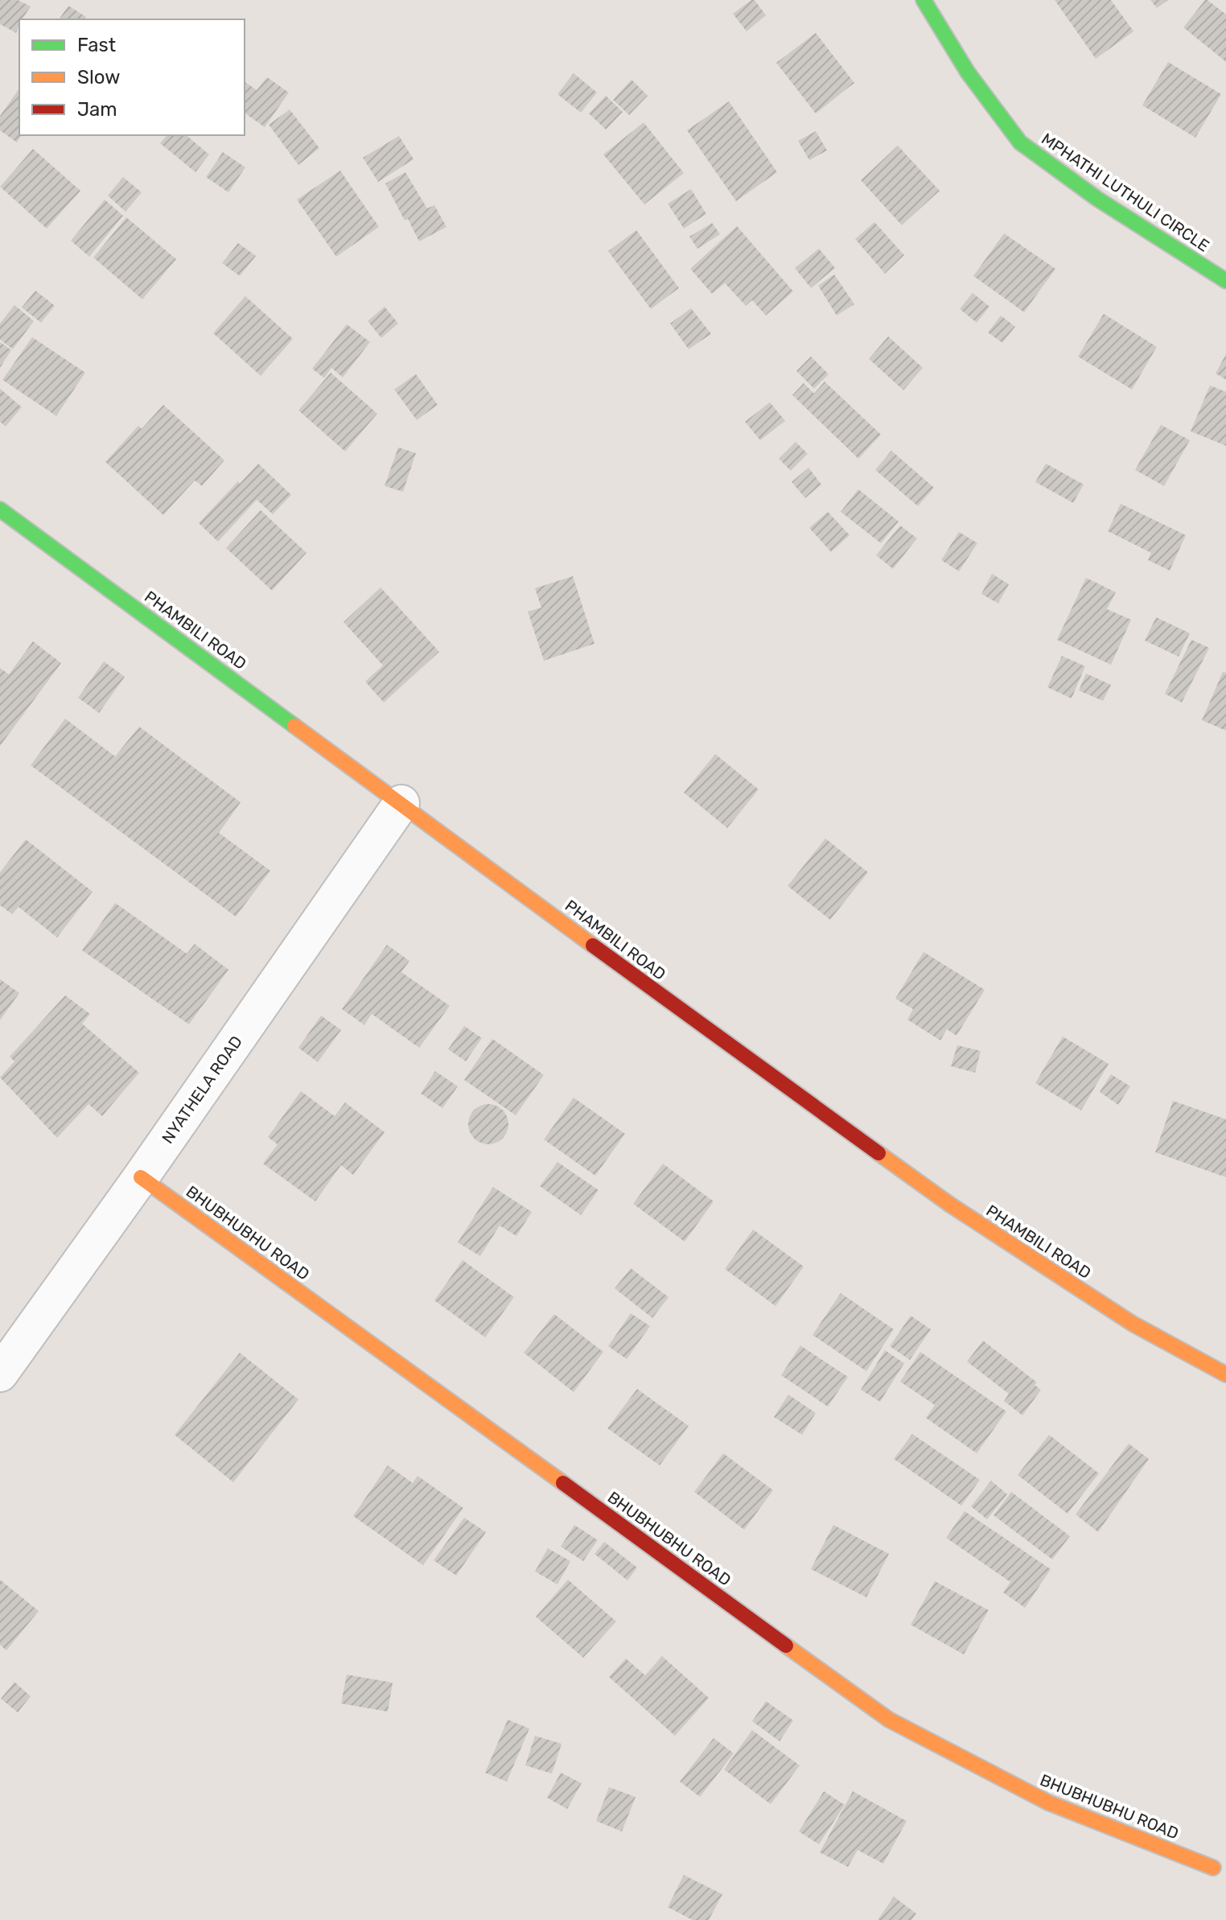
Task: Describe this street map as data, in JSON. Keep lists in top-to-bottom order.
{
  "streets": {
    "street": [
      "MPHATHI LUTHULI CIRCLE",
      "PHAMBILI ROAD",
      "NYATHELA ROAD",
      "BHUBHUBHU ROAD"
    ]
  },
  "crossings": [
    ["PHAMBILI ROAD", "NYATHELA ROAD"],
    ["NYATHELA ROAD", "BHUBHUBHU ROAD"]
  ],
  "legend": ["Fast", "Slow", "Jam"]
}
